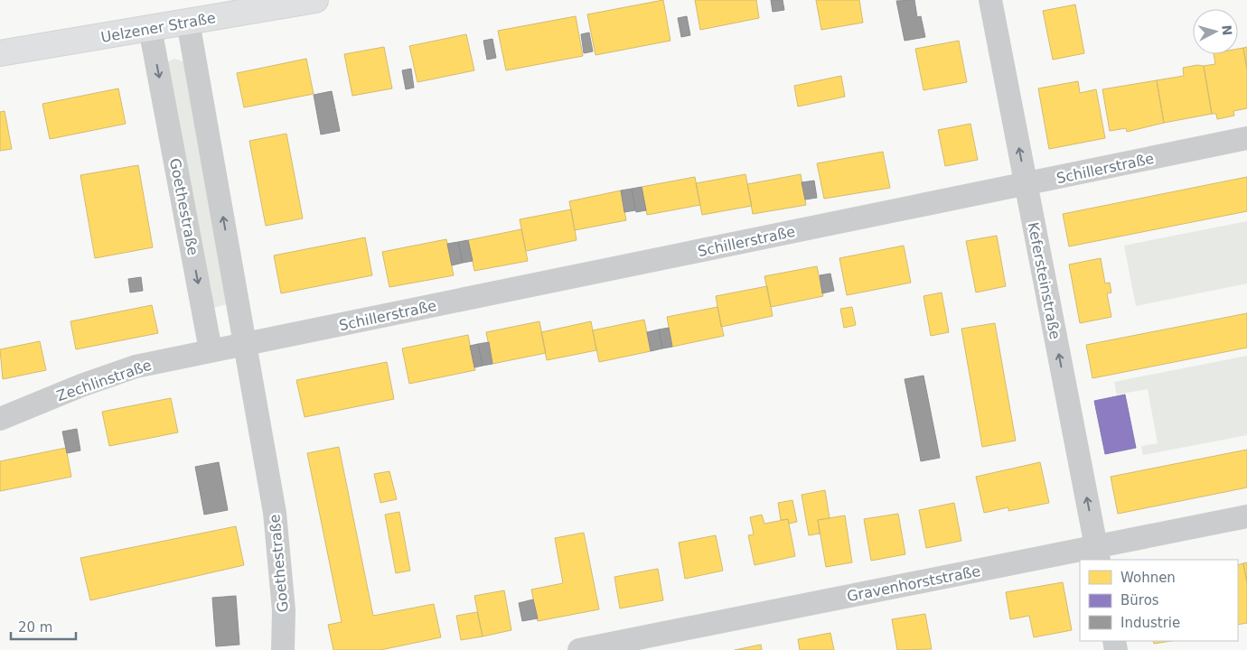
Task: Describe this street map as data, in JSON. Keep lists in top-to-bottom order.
{
  "streets": {
    "street": [
      "Uelzener Straße",
      "Schillerstraße",
      "Goethestraße",
      "Kefersteinstraße",
      "Zechlinstraße",
      "Gravenhorststraße"
    ]
  },
  "crossings": [
    ["Uelzener Straße", "Goethestraße"],
    ["Schillerstraße", "Goethestraße"],
    ["Schillerstraße", "Kefersteinstraße"],
    ["Goethestraße", "Zechlinstraße"],
    ["Kefersteinstraße", "Gravenhorststraße"]
  ],
  "one_way": ["Kefersteinstraße"],
  "legend": ["Wohnen", "Büros", "Industrie"],
  "scale_bar": "20 m",
  "north": "right"
}
